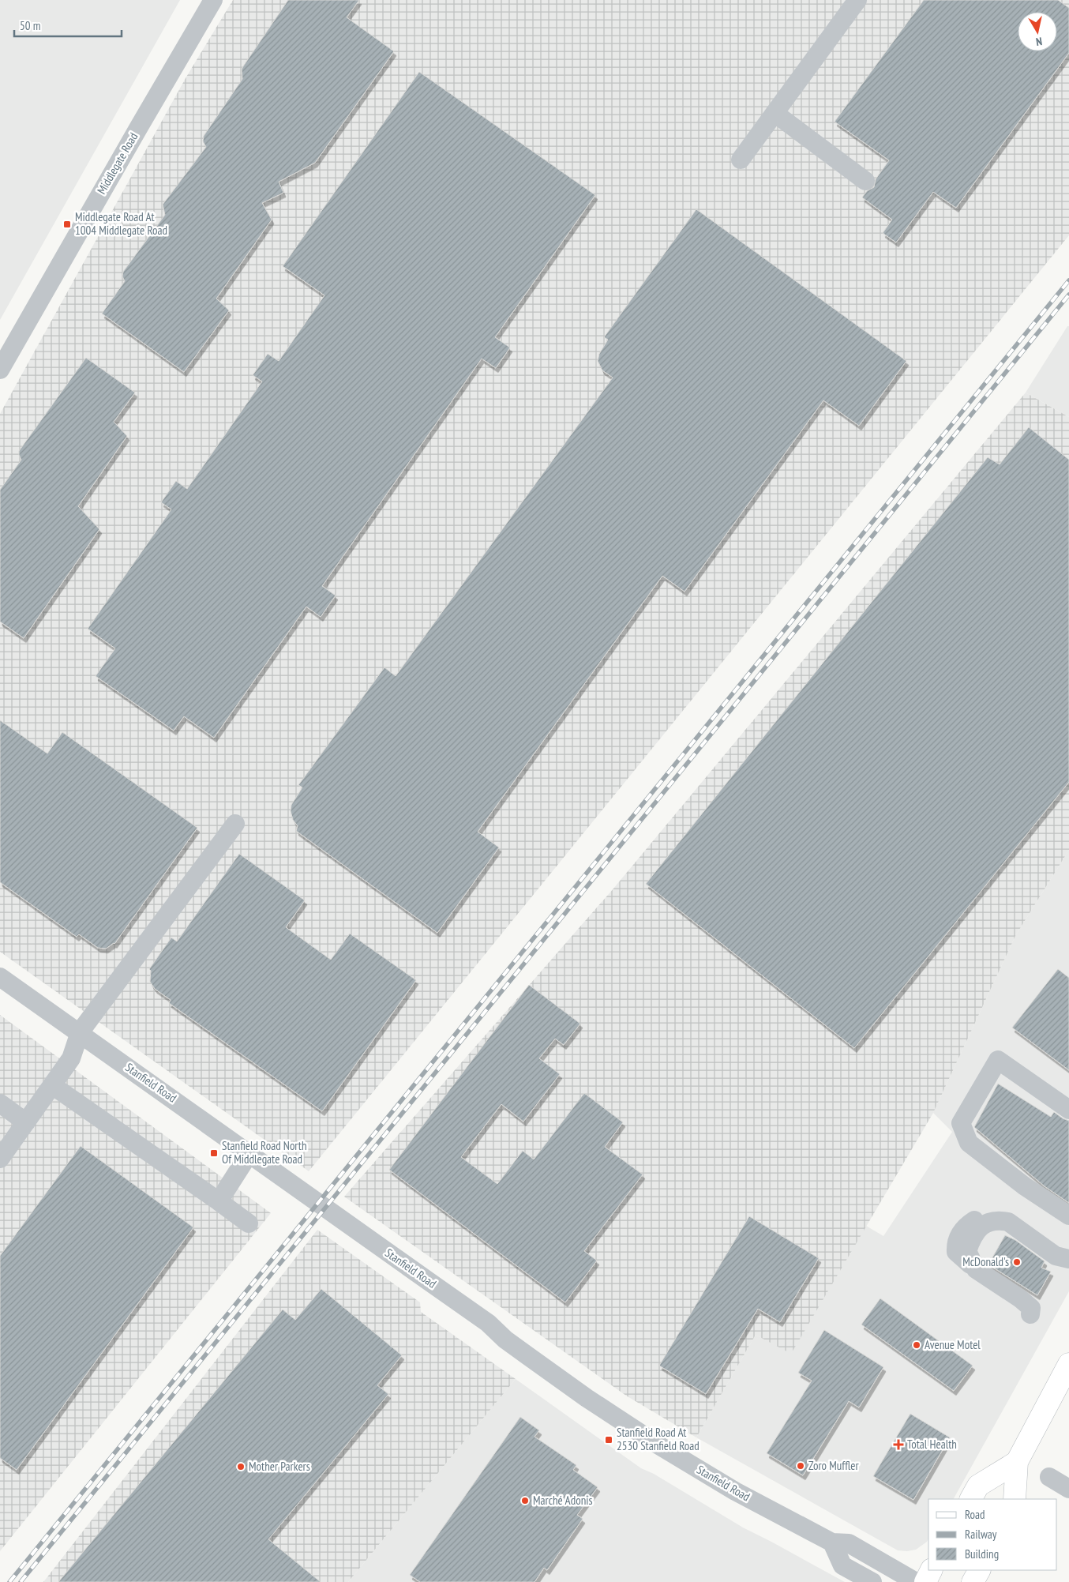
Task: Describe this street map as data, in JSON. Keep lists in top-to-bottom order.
{
  "streets": {
    "street": ["Middlegate Road", "Stanfield Road"]
  },
  "places": {
    "transit": ["Middlegate Road At 1004 Middlegate Road", "Stanfield Road North Of Middlegate Road", "Stanfield Road At 2530 Stanfield Road"],
    "other": [
      "McDonald's",
      "Avenue Motel",
      "Zoro Muffler",
      "Mother Parkers",
      "Marché Adonis"
    ],
    "health": ["Total Health"]
  },
  "legend": ["Road", "Railway", "Building"],
  "scale_bar": "50 m",
  "north": "bottom"
}
